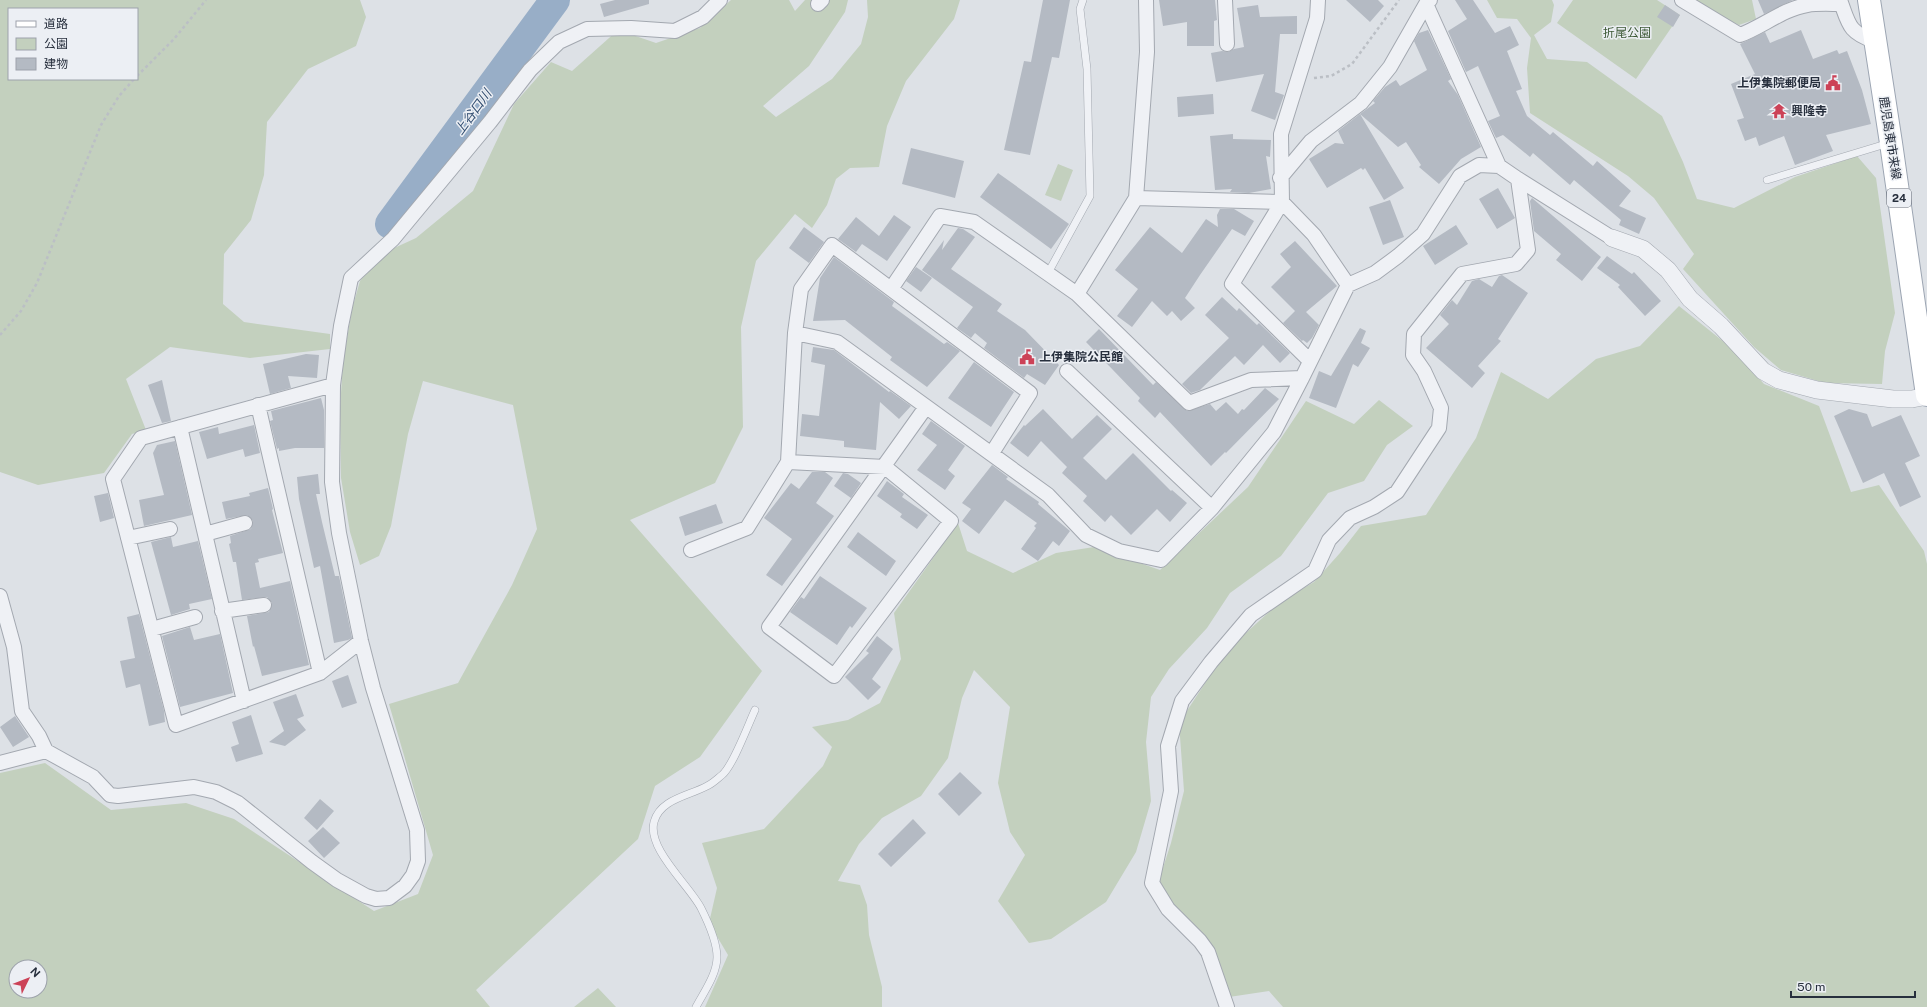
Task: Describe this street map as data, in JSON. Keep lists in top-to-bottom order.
{
  "streets": {
    "main road": ["鹿児島東市来線", "24"]
  },
  "water": ["上谷口川"],
  "parks": ["折尾公園"],
  "places": {
    "public building": ["上伊集院郵便局", "上伊集院公民館"],
    "temple": ["興隆寺"]
  },
  "legend": ["道路", "公園", "建物"],
  "scale_bar": "50 m",
  "north": "top right"
}
